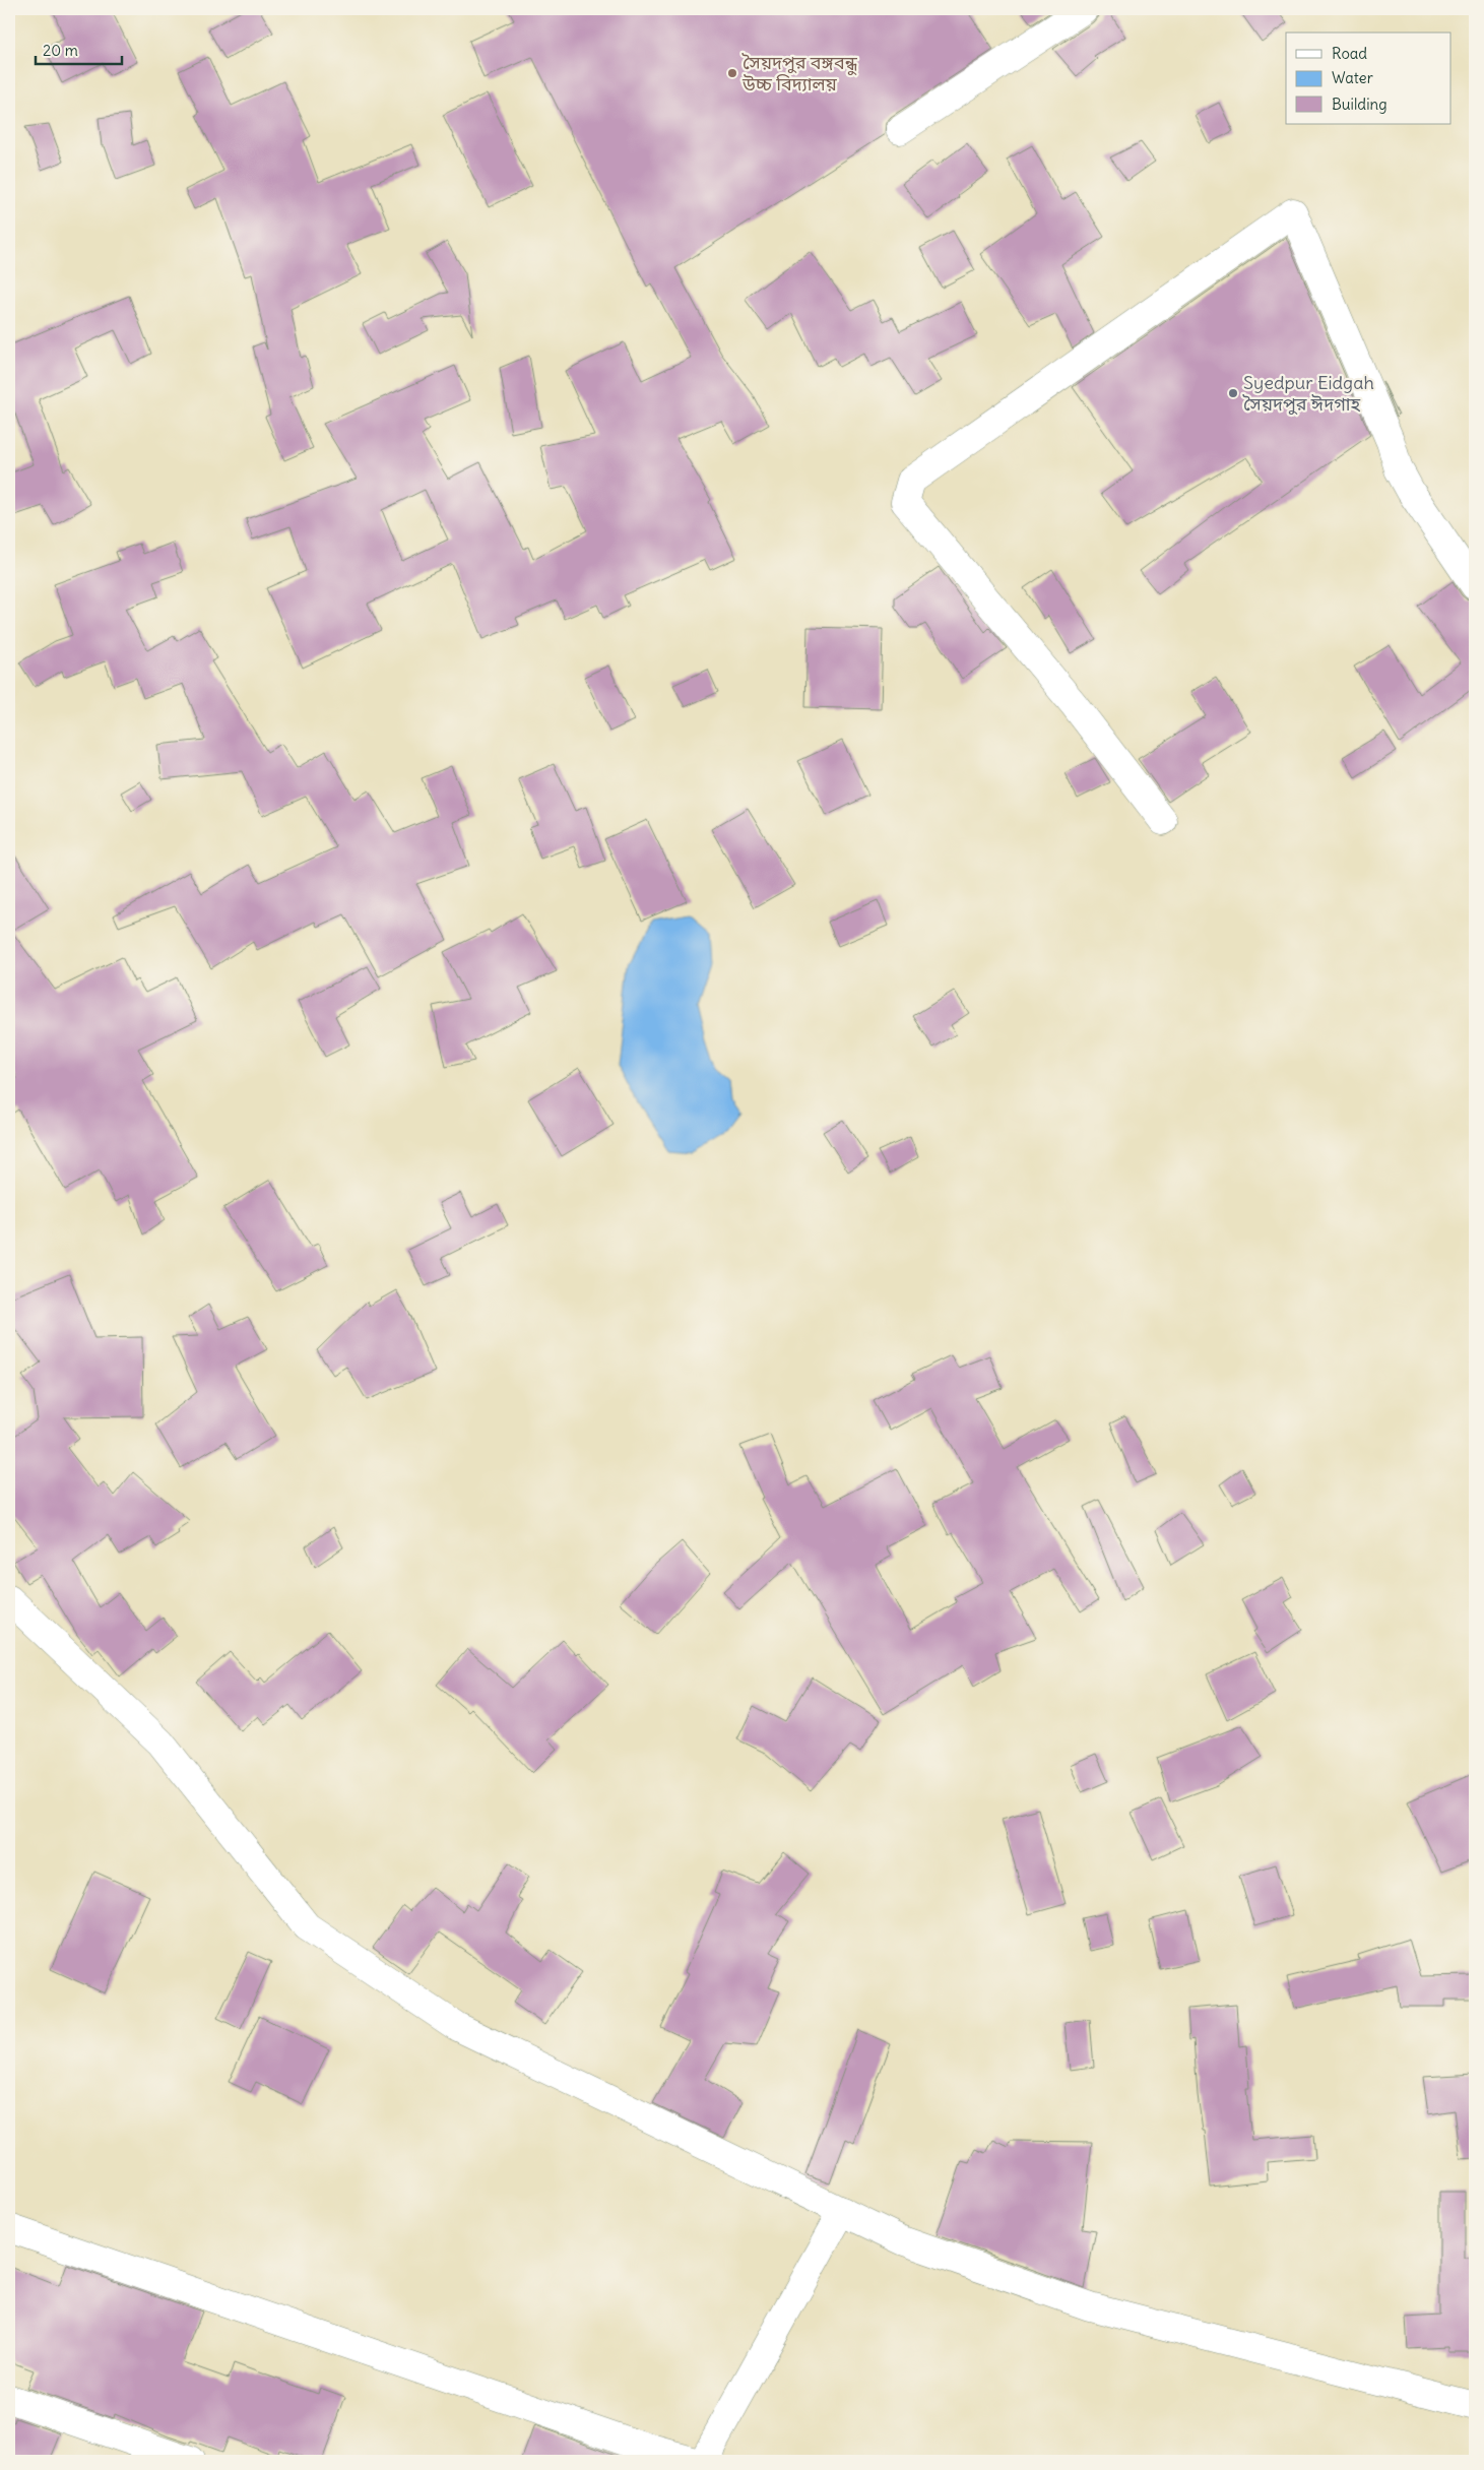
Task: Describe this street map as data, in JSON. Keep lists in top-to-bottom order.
{
  "places": ["সৈয়দপুর বঙ্গবন্ধু উচ্চ বিদ্যালয়", "Syedpur Eidgah সৈয়দপুর ঈদগাহ"],
  "legend": ["Road", "Water", "Building"],
  "scale_bar": "20 m"
}
